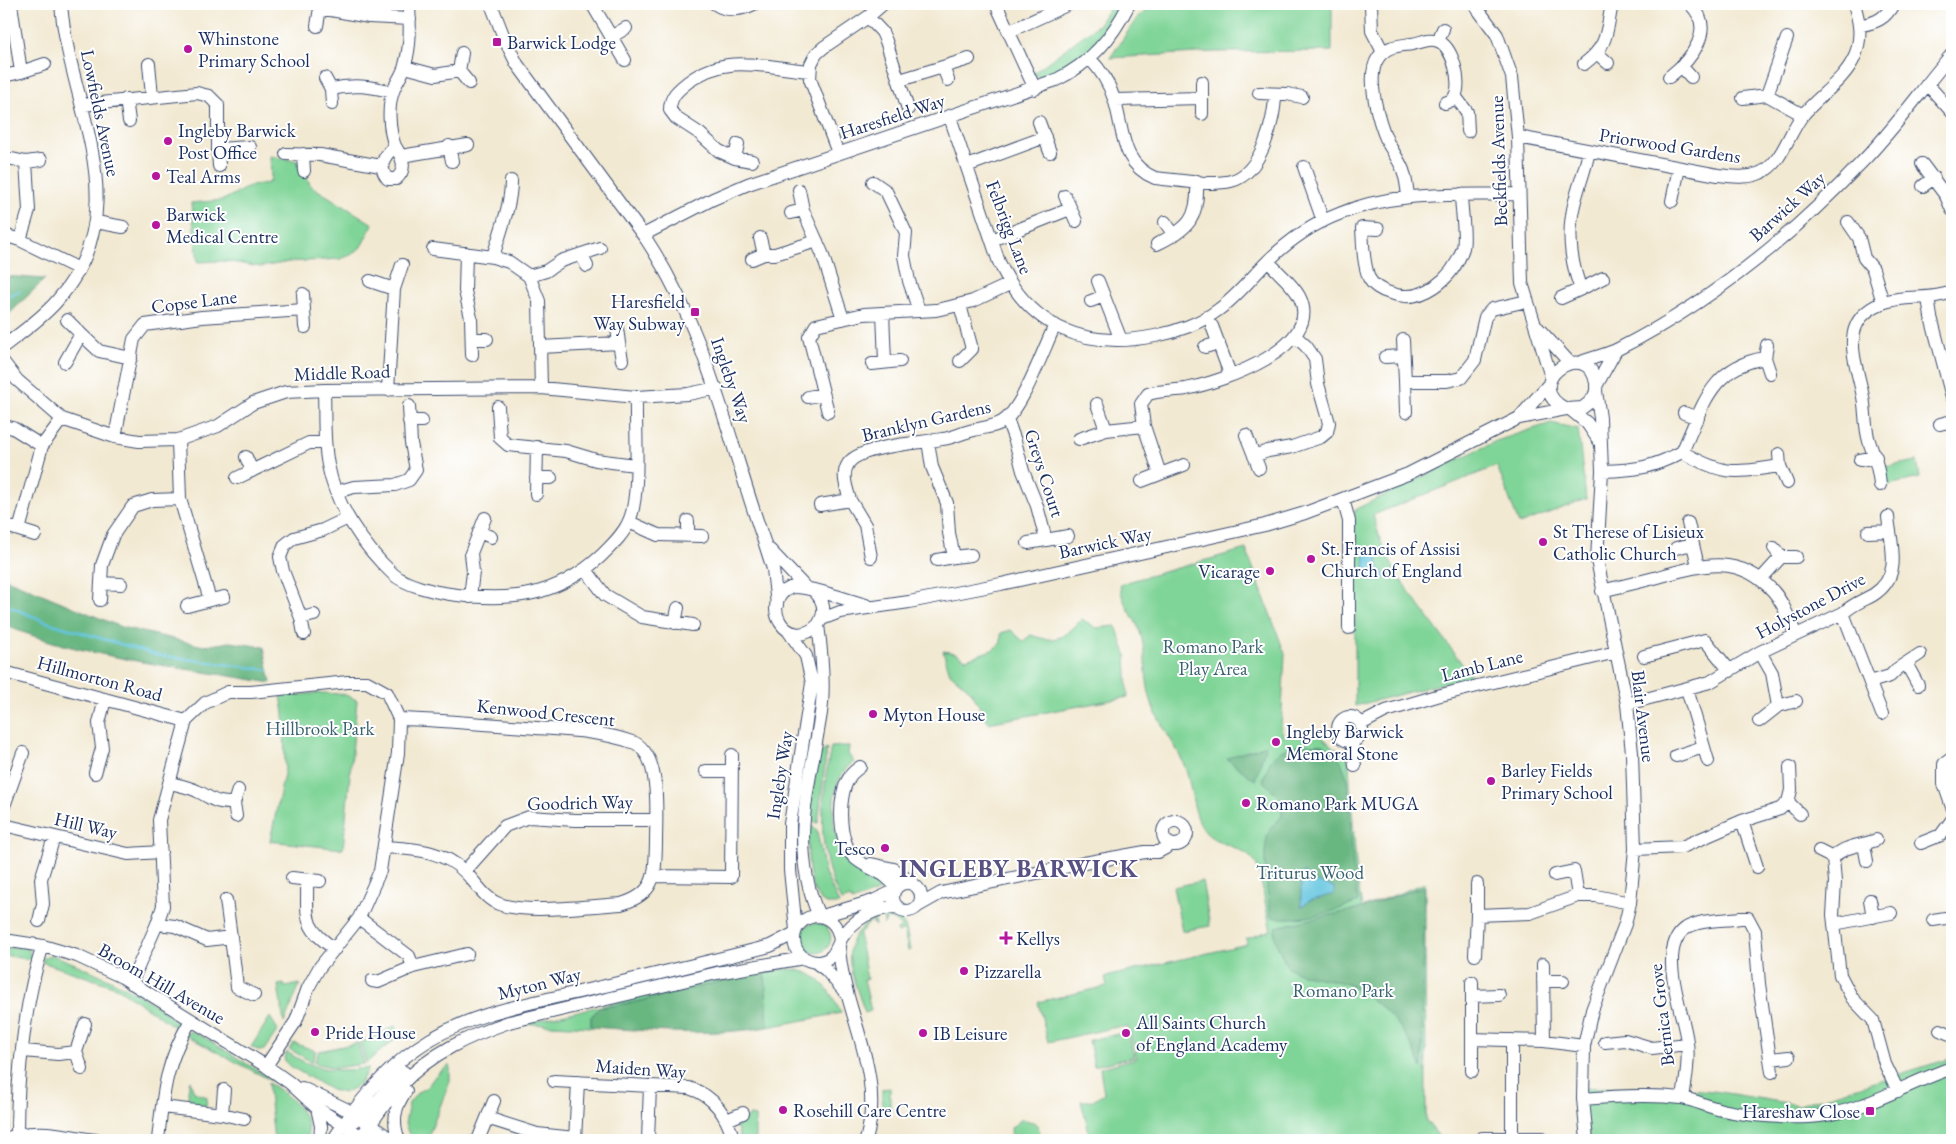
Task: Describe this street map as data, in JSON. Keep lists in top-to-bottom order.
{
  "streets": {
    "street": [
      "Lowfields Avenue",
      "Haresfield Way",
      "Priorwood Gardens",
      "Beckfields Avenue",
      "Barwick Way",
      "Felbrigg Lane",
      "Copse Lane",
      "Middle Road",
      "Ingleby Way",
      "Branklyn Gardens",
      "Greys Court",
      "Holystone Drive",
      "Lamb Lane",
      "Hillmorton Road",
      "Kenwood Crescent",
      "Blair Avenue",
      "Goodrich Way",
      "Hill Way",
      "Broom Hill Avenue",
      "Myton Way",
      "Bernica Grove",
      "Maiden Way"
    ]
  },
  "crossings": [
    ["Haresfield Way", "Felbrigg Lane"],
    ["Haresfield Way", "Ingleby Way"],
    ["Priorwood Gardens", "Beckfields Avenue"],
    ["Beckfields Avenue", "Barwick Way"],
    ["Beckfields Avenue", "Felbrigg Lane"],
    ["Beckfields Avenue", "Blair Avenue"],
    ["Barwick Way", "Ingleby Way"],
    ["Barwick Way", "Blair Avenue"],
    ["Felbrigg Lane", "Branklyn Gardens"],
    ["Copse Lane", "Middle Road"],
    ["Middle Road", "Ingleby Way"],
    ["Ingleby Way", "Myton Way"],
    ["Branklyn Gardens", "Greys Court"],
    ["Holystone Drive", "Blair Avenue"],
    ["Lamb Lane", "Blair Avenue"],
    ["Kenwood Crescent", "Goodrich Way"],
    ["Broom Hill Avenue", "Myton Way"]
  ],
  "districts": ["INGLEBY BARWICK"],
  "parks": [
    "Romano Park Play Area",
    "Hillbrook Park",
    "Triturus Wood",
    "Romano Park"
  ],
  "places": {
    "transit": ["Barwick Lodge", "Haresfield Way Subway", "Hareshaw Close"],
    "other": [
      "Whinstone Primary School",
      "Ingleby Barwick Post Office",
      "Teal Arms",
      "Barwick Medical Centre",
      "St Therese of Lisieux Catholic Church",
      "St. Francis of Assisi Church of England",
      "Vicarage",
      "Myton House",
      "Ingleby Barwick Memoral Stone",
      "Barley Fields Primary School",
      "Romano Park MUGA",
      "Tesco",
      "Pizzarella",
      "Pride House",
      "IB Leisure",
      "All Saints Church of England Academy",
      "Rosehill Care Centre"
    ],
    "health": ["Kellys"]
  }
}
